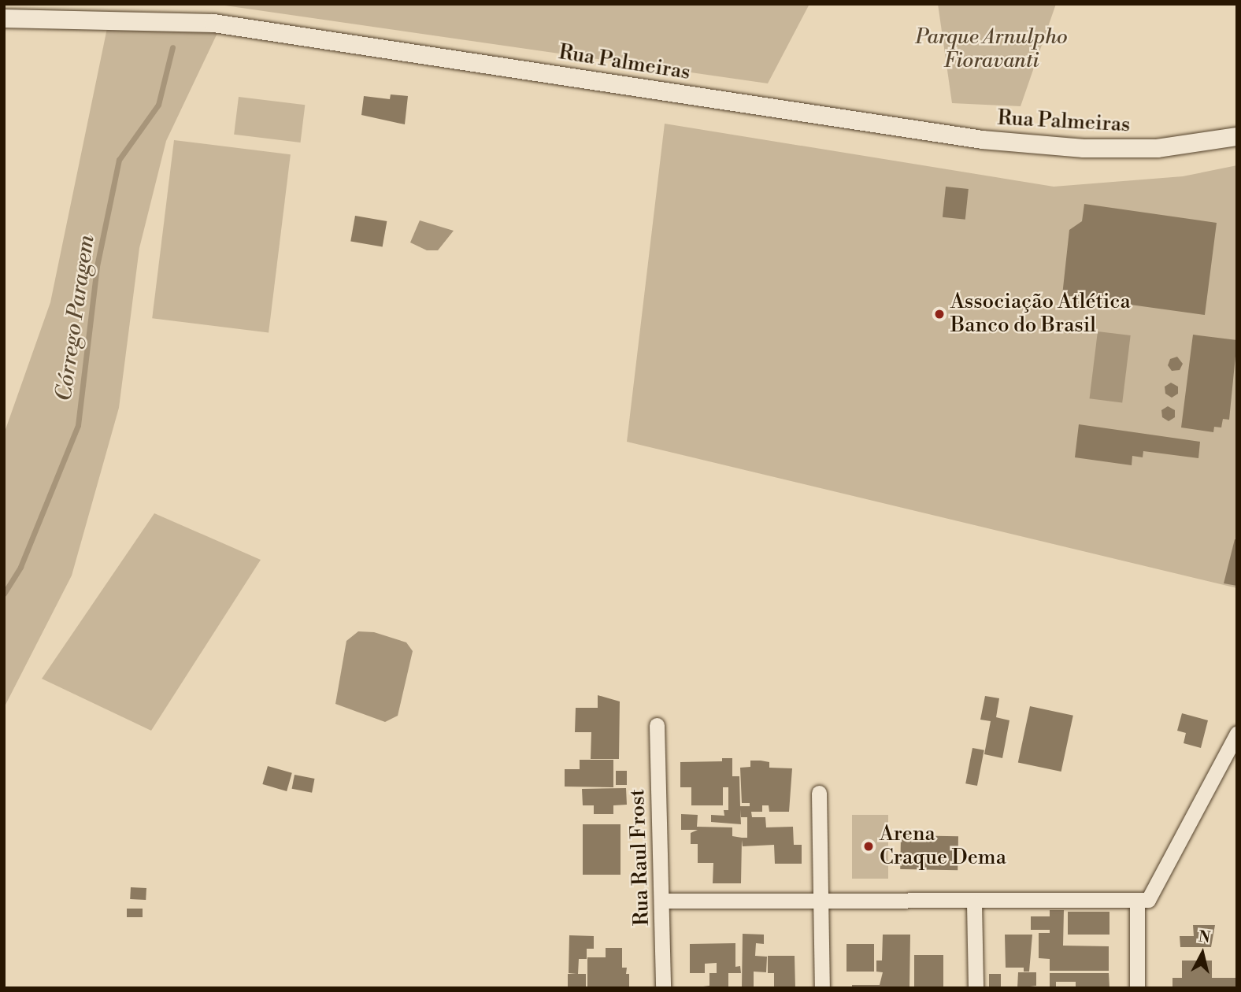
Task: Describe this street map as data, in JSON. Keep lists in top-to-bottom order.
{
  "streets": {
    "street": ["Rua Palmeiras", "Rua Raul Frost"]
  },
  "water": ["Córrego Paragem"],
  "parks": ["Parque Arnulpho Fioravanti"],
  "places": ["Associação Atlética Banco do Brasil", "Arena Craque Dema"],
  "north": "top"
}
